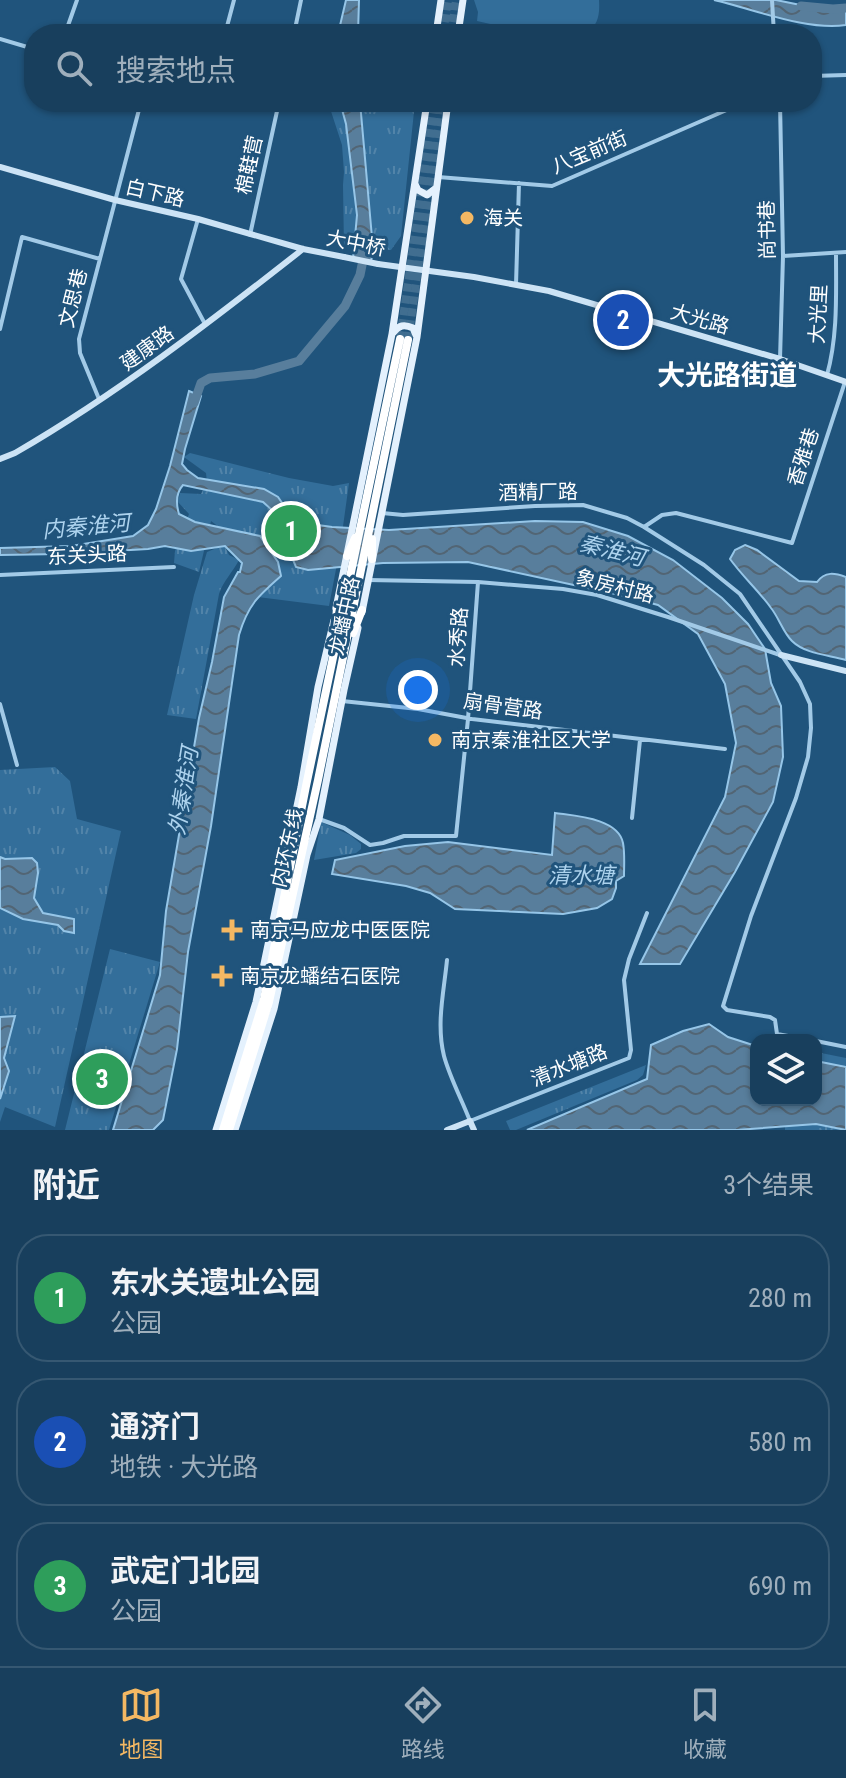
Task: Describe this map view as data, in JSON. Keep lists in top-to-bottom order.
{
  "streets": {
    "highway": ["内环东线"],
    "main road": [
      "白下路",
      "大中桥",
      "大光路",
      "建康路",
      "象房村路",
      "龙蟠中路"
    ],
    "street": [
      "八宝前街",
      "棉鞋营",
      "尚书巷",
      "文思巷",
      "大光里",
      "香雅巷",
      "酒精厂路",
      "东关头路",
      "水秀路",
      "扇骨营路",
      "清水塘路"
    ]
  },
  "crossings": [
    ["棉鞋营", "白下路"],
    ["白下路", "大中桥"],
    ["白下路", "文思巷"],
    ["白下路", "建康路"],
    ["尚书巷", "大光路"],
    ["大中桥", "大光路"],
    ["大中桥", "建康路"],
    ["文思巷", "建康路"],
    ["大光里", "大光路"],
    ["大光路", "香雅巷"],
    ["香雅巷", "酒精厂路"],
    ["酒精厂路", "象房村路"],
    ["象房村路", "龙蟠中路"],
    ["象房村路", "水秀路"],
    ["龙蟠中路", "水秀路"],
    ["龙蟠中路", "扇骨营路"],
    ["龙蟠中路", "内环东线"],
    ["水秀路", "扇骨营路"]
  ],
  "districts": ["大光路街道"],
  "water": [
    "内秦淮河",
    "秦淮河",
    "外秦淮河",
    "清水塘"
  ],
  "places": {
    "other": ["海关", "南京秦淮社区大学"],
    "health": ["南京马应龙中医医院", "南京龙蟠结石医院"]
  },
  "page": {
    "search": "搜索地点",
    "pins": ["2", "1", "3"],
    "heading": ["附近", "3个结果"],
    "list": [
      {
        "mark": "1",
        "name": "东水关遗址公园",
        "note": "公园",
        "value": "280 m"
      },
      {
        "mark": "2",
        "name": "通济门",
        "note": "地铁 · 大光路",
        "value": "580 m"
      },
      {
        "mark": "3",
        "name": "武定门北园",
        "note": "公园",
        "value": "690 m"
      }
    ],
    "nav": ["地图", "路线", "收藏"]
  }
}
